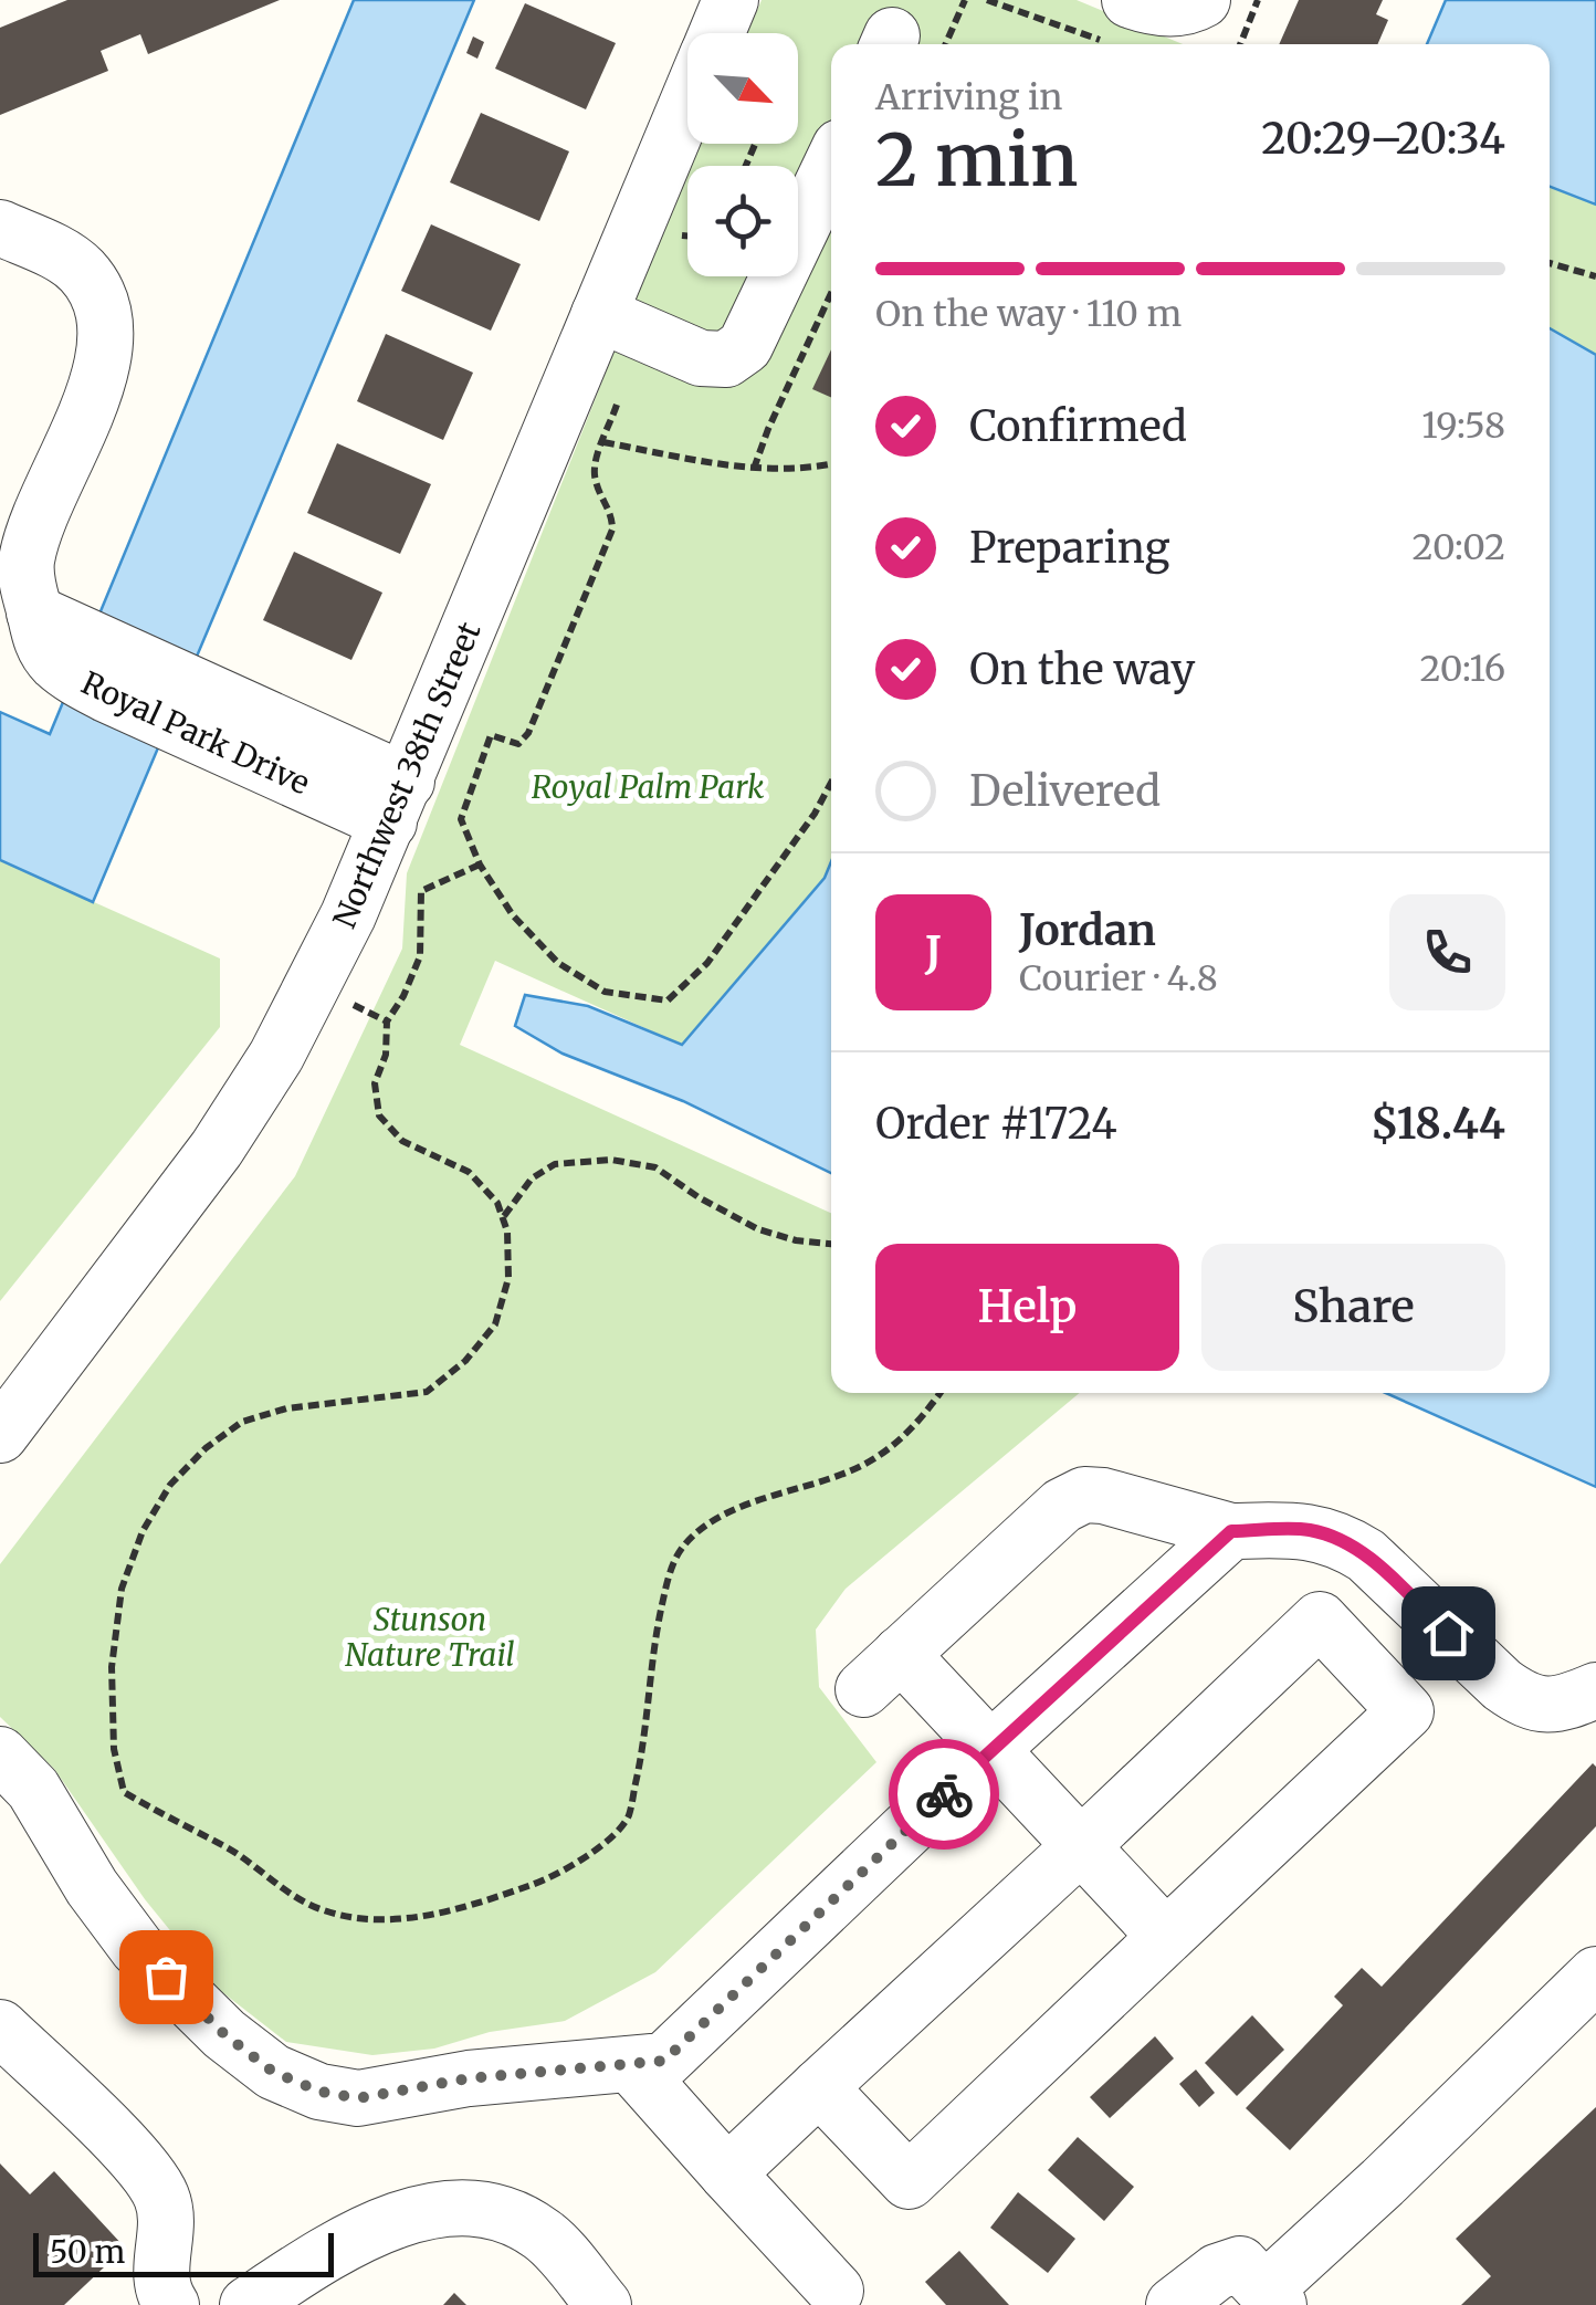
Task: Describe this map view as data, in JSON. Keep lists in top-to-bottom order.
{
  "streets": {
    "street": ["Royal Park Drive", "Northwest 38th Street"]
  },
  "crossings": [
    ["Royal Park Drive", "Northwest 38th Street"]
  ],
  "parks": ["Royal Palm Park", "Stunson Nature Trail"],
  "scale_bar": "50 m",
  "north": "bottom right",
  "page": {
    "heading": ["2 min", "Arriving in", "20:29–20:34"],
    "panel": [
      "Jordan",
      "Courier · 4.8",
      "Order #1724",
      "$18.44"
    ],
    "bar": "On the way · 110 m",
    "list": [
      ["Confirmed", "19:58"],
      ["Preparing", "20:02"],
      ["On the way", "20:16"],
      "Delivered"
    ],
    "round": "J",
    "buttons": ["Help", "Share"],
    "scale": "50 m"
  }
}
